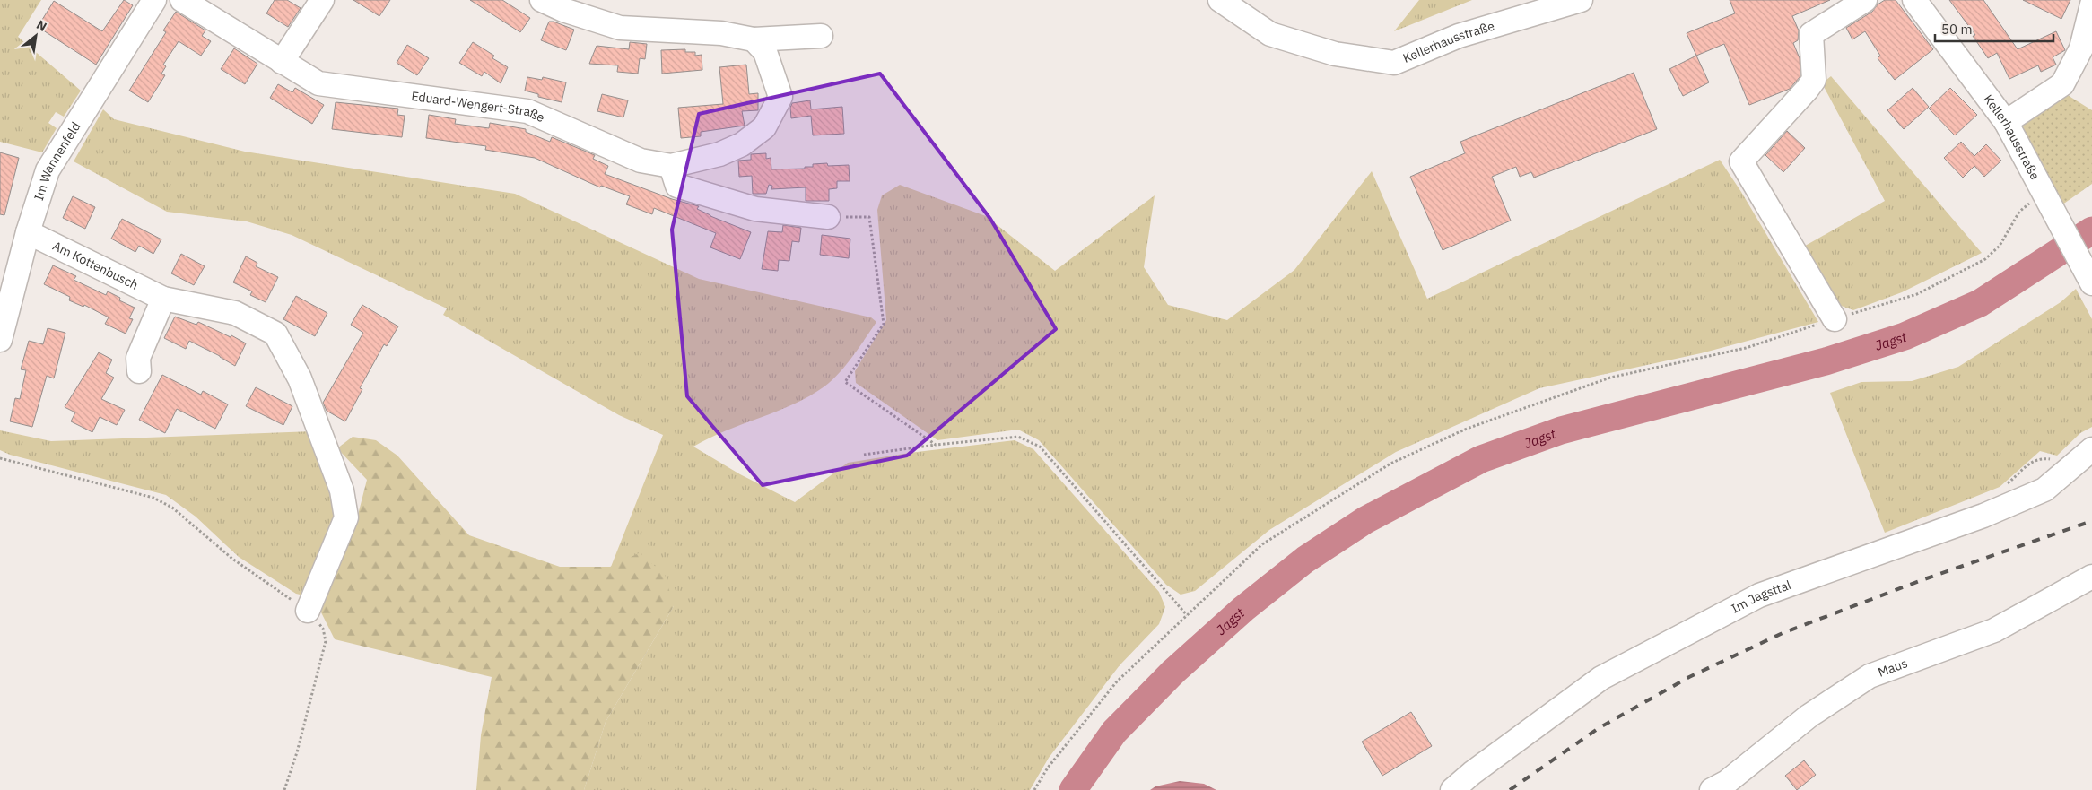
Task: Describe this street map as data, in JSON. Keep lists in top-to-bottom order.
{
  "streets": {
    "street": [
      "Kellerhausstraße",
      "Eduard-Wengert-Straße",
      "Im Wannenfeld",
      "Am Kottenbusch",
      "Im Jagsttal",
      "Maus"
    ]
  },
  "crossings": [
    ["Im Wannenfeld", "Am Kottenbusch"]
  ],
  "water": ["Jagst"],
  "scale_bar": "50 m",
  "north": "top right"
}
